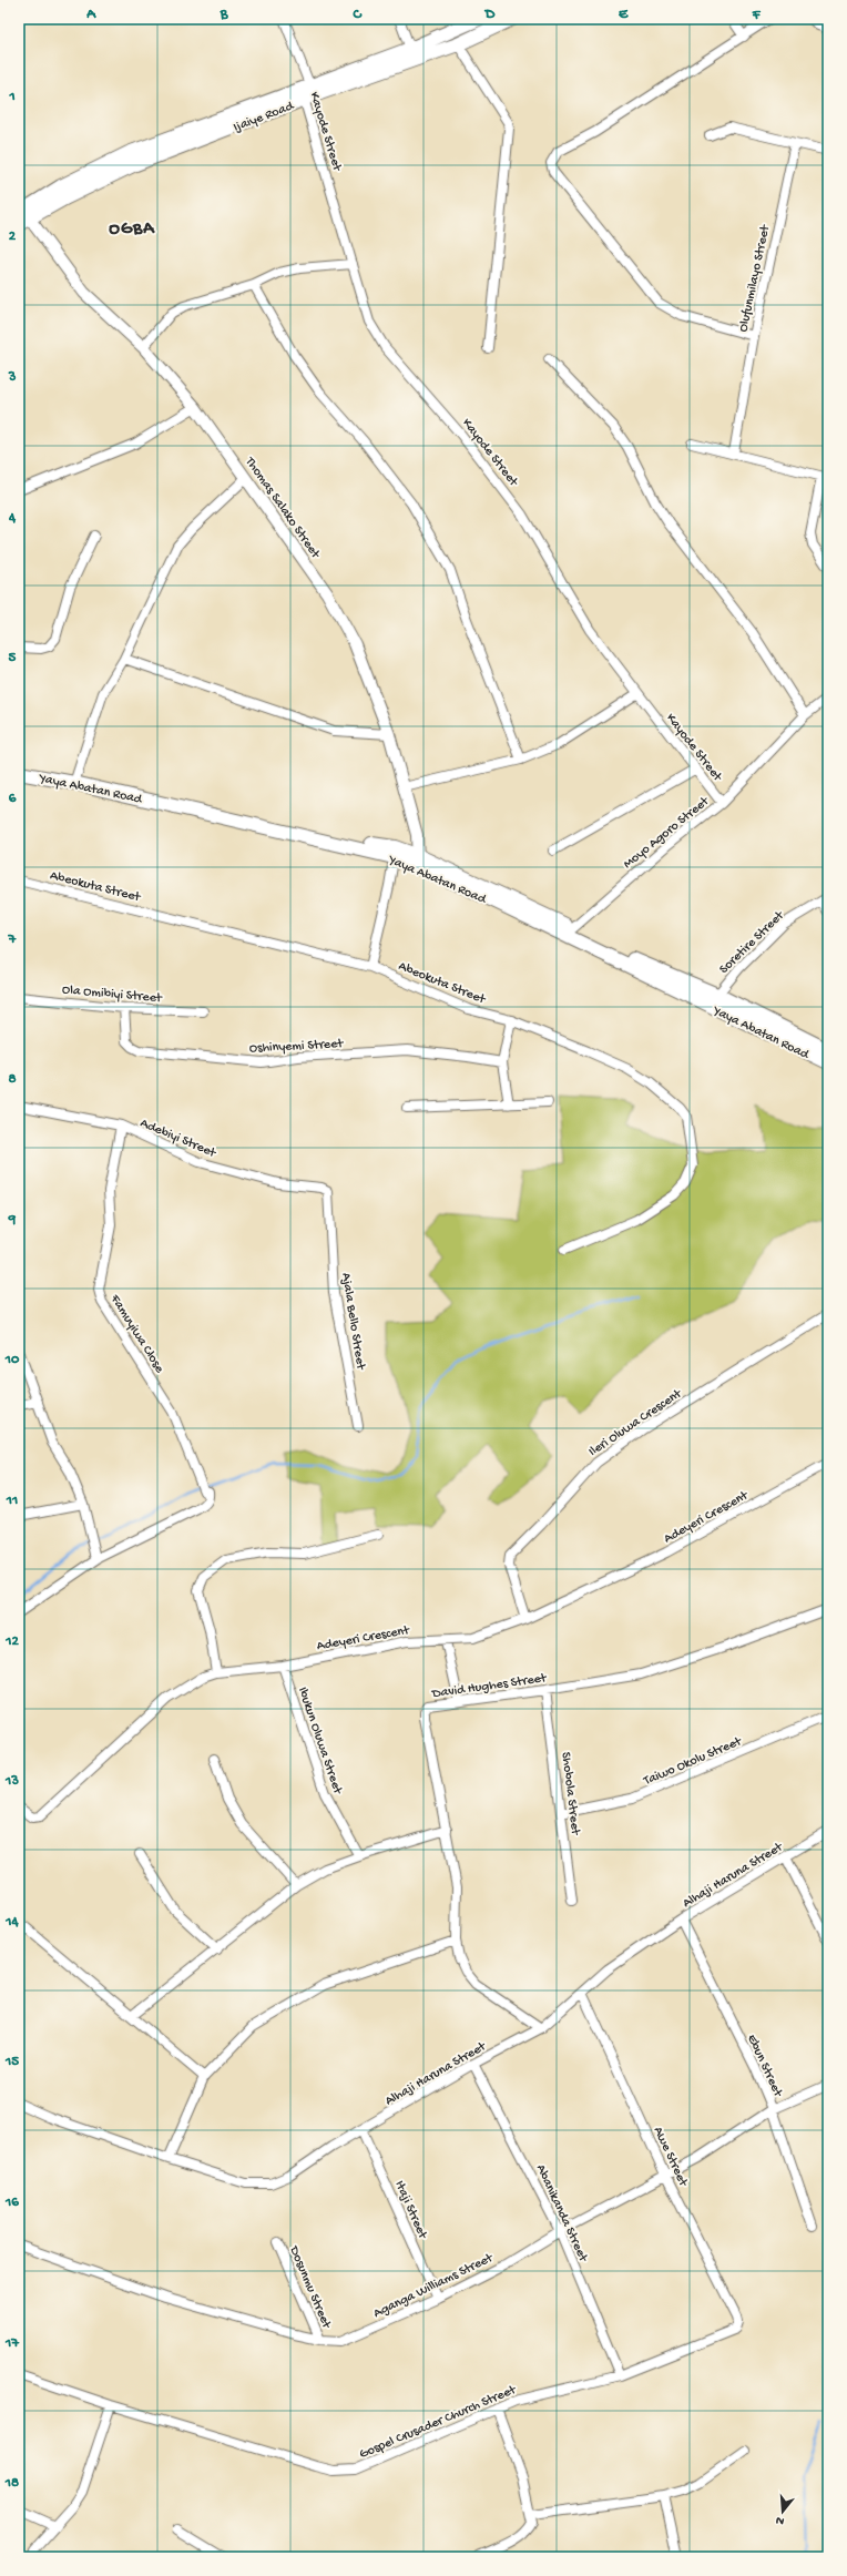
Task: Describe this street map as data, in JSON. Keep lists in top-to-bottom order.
{
  "streets": {
    "main road": ["Ijaiye Road", "Yaya Abatan Road"],
    "street": [
      "Kayode Street",
      "Olufunmilayo Street",
      "Thomas Salako Street",
      "Moyo Agoro Street",
      "Abeokuta Street",
      "Soretire Street",
      "Ola Omibiyi Street",
      "Oshinyemi Street",
      "Adebiyi Street",
      "Ajala Bello Street",
      "Famuyiwa Close",
      "Ileri Oluwa Crescent",
      "Adeyeri Crescent",
      "David Hughes Street",
      "Ibukun Oluwa Street",
      "Taiwo Okolu Street",
      "Shobola Street",
      "Alhaji Haruna Street",
      "Ebun Street",
      "Awe Street",
      "Itaji Street",
      "Abanikanda Street",
      "Aganga Williams Street",
      "Dosunmu Street",
      "Gospel Crusader Church Street"
    ]
  },
  "crossings": [
    ["Ijaiye Road", "Kayode Street"],
    ["Ijaiye Road", "Thomas Salako Street"],
    ["Kayode Street", "Moyo Agoro Street"],
    ["Thomas Salako Street", "Yaya Abatan Road"],
    ["Yaya Abatan Road", "Moyo Agoro Street"],
    ["Yaya Abatan Road", "Soretire Street"],
    ["Ola Omibiyi Street", "Oshinyemi Street"],
    ["Adebiyi Street", "Ajala Bello Street"],
    ["Adebiyi Street", "Famuyiwa Close"],
    ["Ileri Oluwa Crescent", "Adeyeri Crescent"],
    ["Adeyeri Crescent", "Ibukun Oluwa Street"],
    ["David Hughes Street", "Shobola Street"],
    ["David Hughes Street", "Alhaji Haruna Street"],
    ["Taiwo Okolu Street", "Shobola Street"],
    ["Alhaji Haruna Street", "Ebun Street"],
    ["Alhaji Haruna Street", "Awe Street"],
    ["Alhaji Haruna Street", "Itaji Street"],
    ["Alhaji Haruna Street", "Abanikanda Street"],
    ["Ebun Street", "Aganga Williams Street"],
    ["Awe Street", "Aganga Williams Street"],
    ["Awe Street", "Gospel Crusader Church Street"],
    ["Itaji Street", "Aganga Williams Street"],
    ["Abanikanda Street", "Aganga Williams Street"],
    ["Abanikanda Street", "Gospel Crusader Church Street"],
    ["Aganga Williams Street", "Dosunmu Street"]
  ],
  "districts": ["OGBA"],
  "north": "bottom",
  "grid": {
    "columns": [
      "A",
      "B",
      "C",
      "D",
      "E",
      "F"
    ],
    "rows": [
      "1",
      "2",
      "3",
      "4",
      "5",
      "6",
      "7",
      "8",
      "9",
      "10",
      "11",
      "12",
      "13",
      "14",
      "15",
      "16",
      "17",
      "18"
    ]
  }
}
